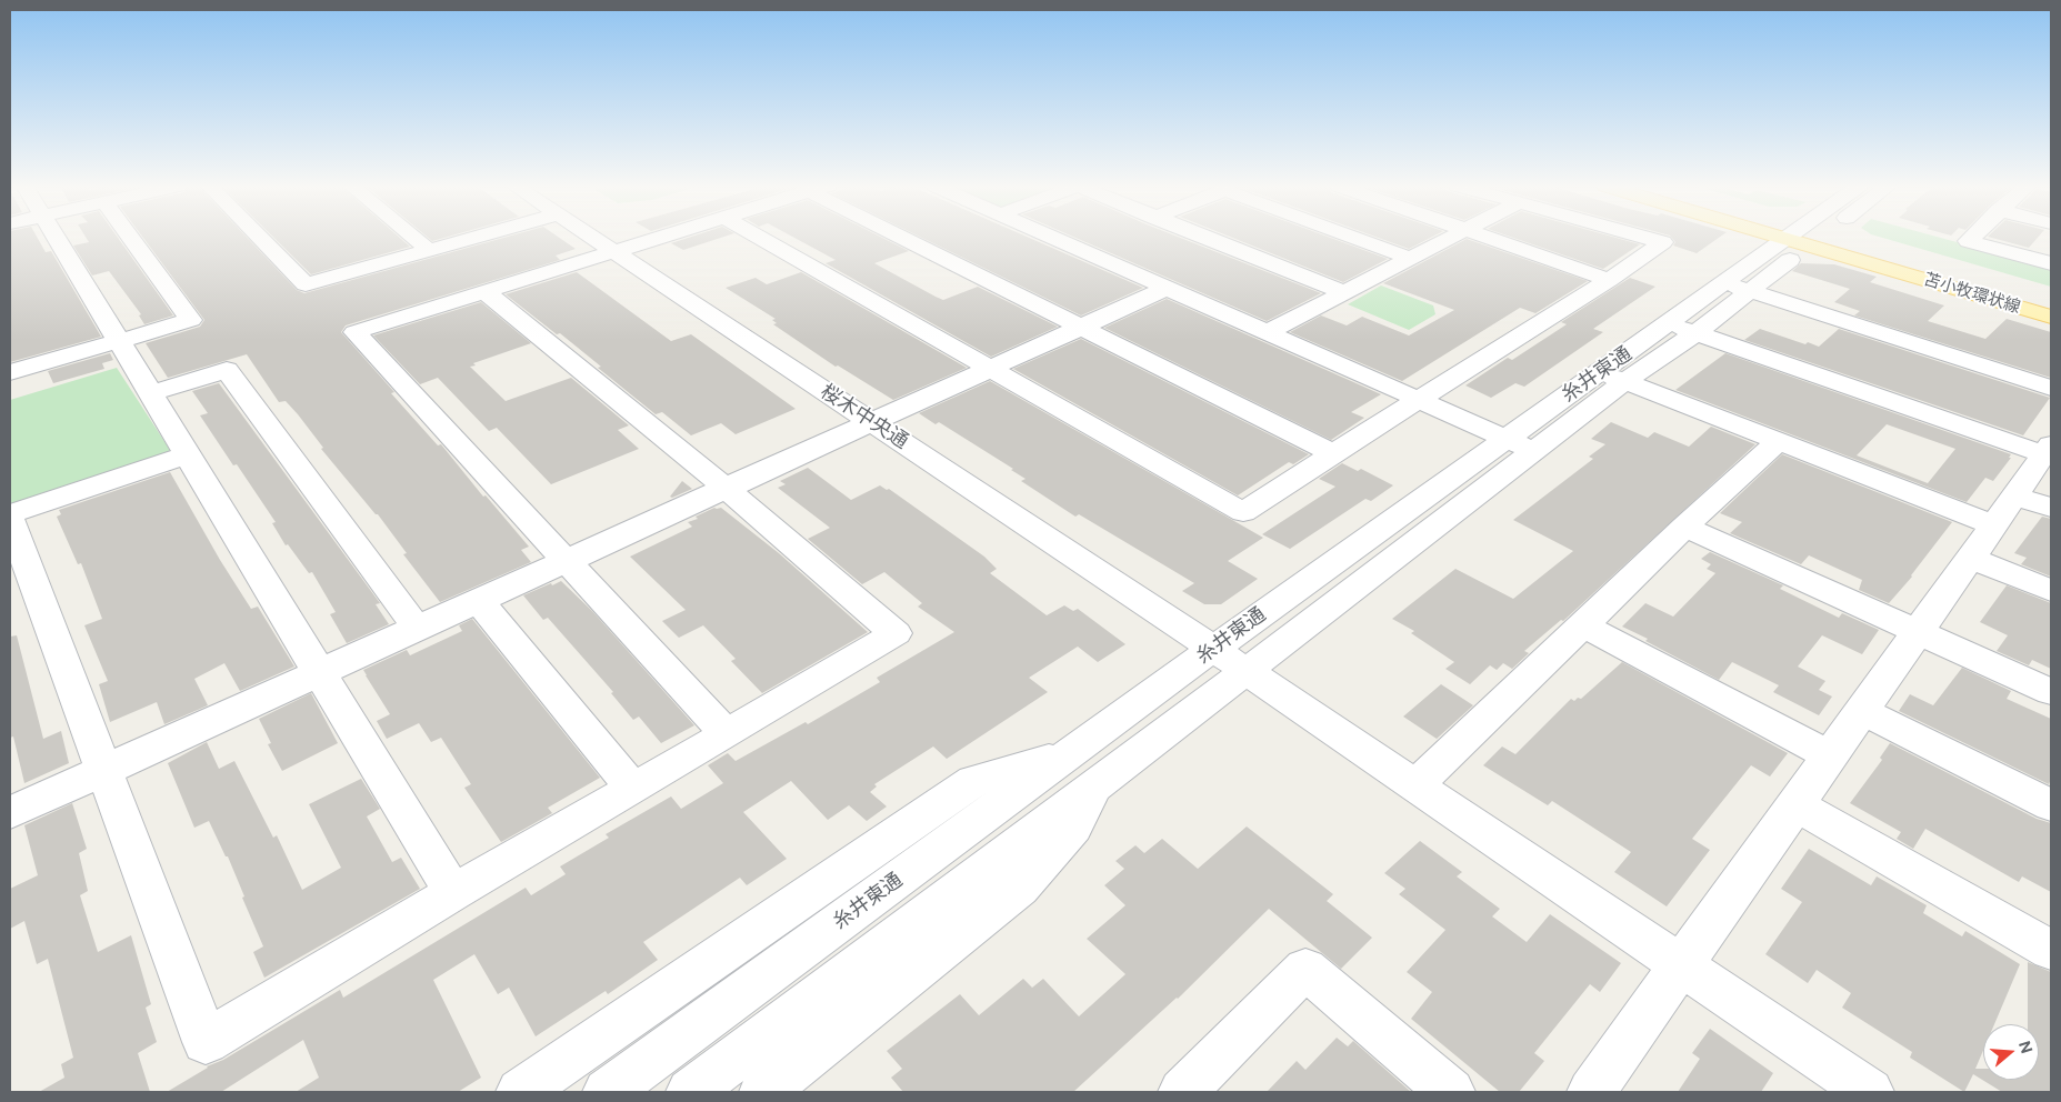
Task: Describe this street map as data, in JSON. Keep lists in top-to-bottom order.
{
  "streets": {
    "main road": ["苫小牧環状線"],
    "street": ["糸井東通", "桜木中央通"]
  },
  "crossings": [
    ["糸井東通", "桜木中央通"]
  ],
  "north": "right"
}
